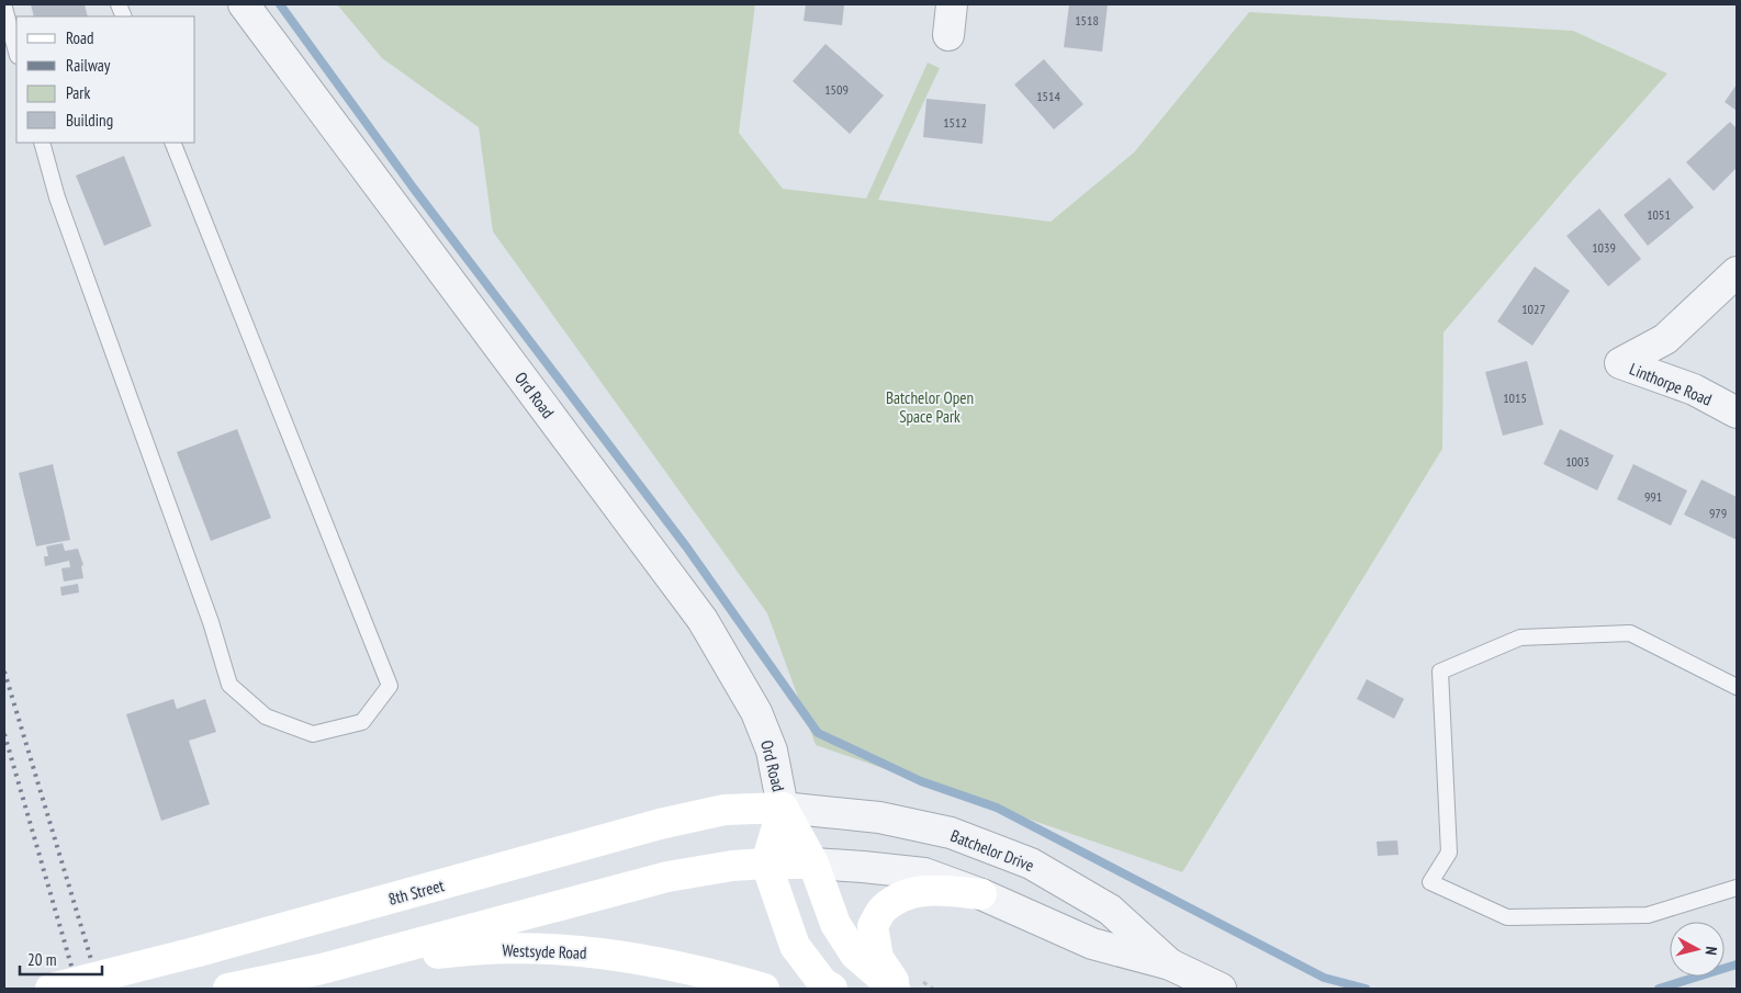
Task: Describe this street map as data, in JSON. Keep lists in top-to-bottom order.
{
  "streets": {
    "main road": ["Batchelor Drive", "8th Street", "Westsyde Road"],
    "street": ["Linthorpe Road", "Ord Road"]
  },
  "crossings": [
    ["Ord Road", "Batchelor Drive"],
    ["Ord Road", "8th Street"],
    ["Batchelor Drive", "8th Street"]
  ],
  "parks": ["Batchelor Open Space Park"],
  "house_numbers": [
    "1518",
    "1509",
    "1514",
    "1512",
    "1051",
    "1039",
    "1027",
    "1015",
    "1003",
    "991",
    "979"
  ],
  "legend": [
    "Road",
    "Railway",
    "Park",
    "Building"
  ],
  "scale_bar": "20 m",
  "north": "right"
}
